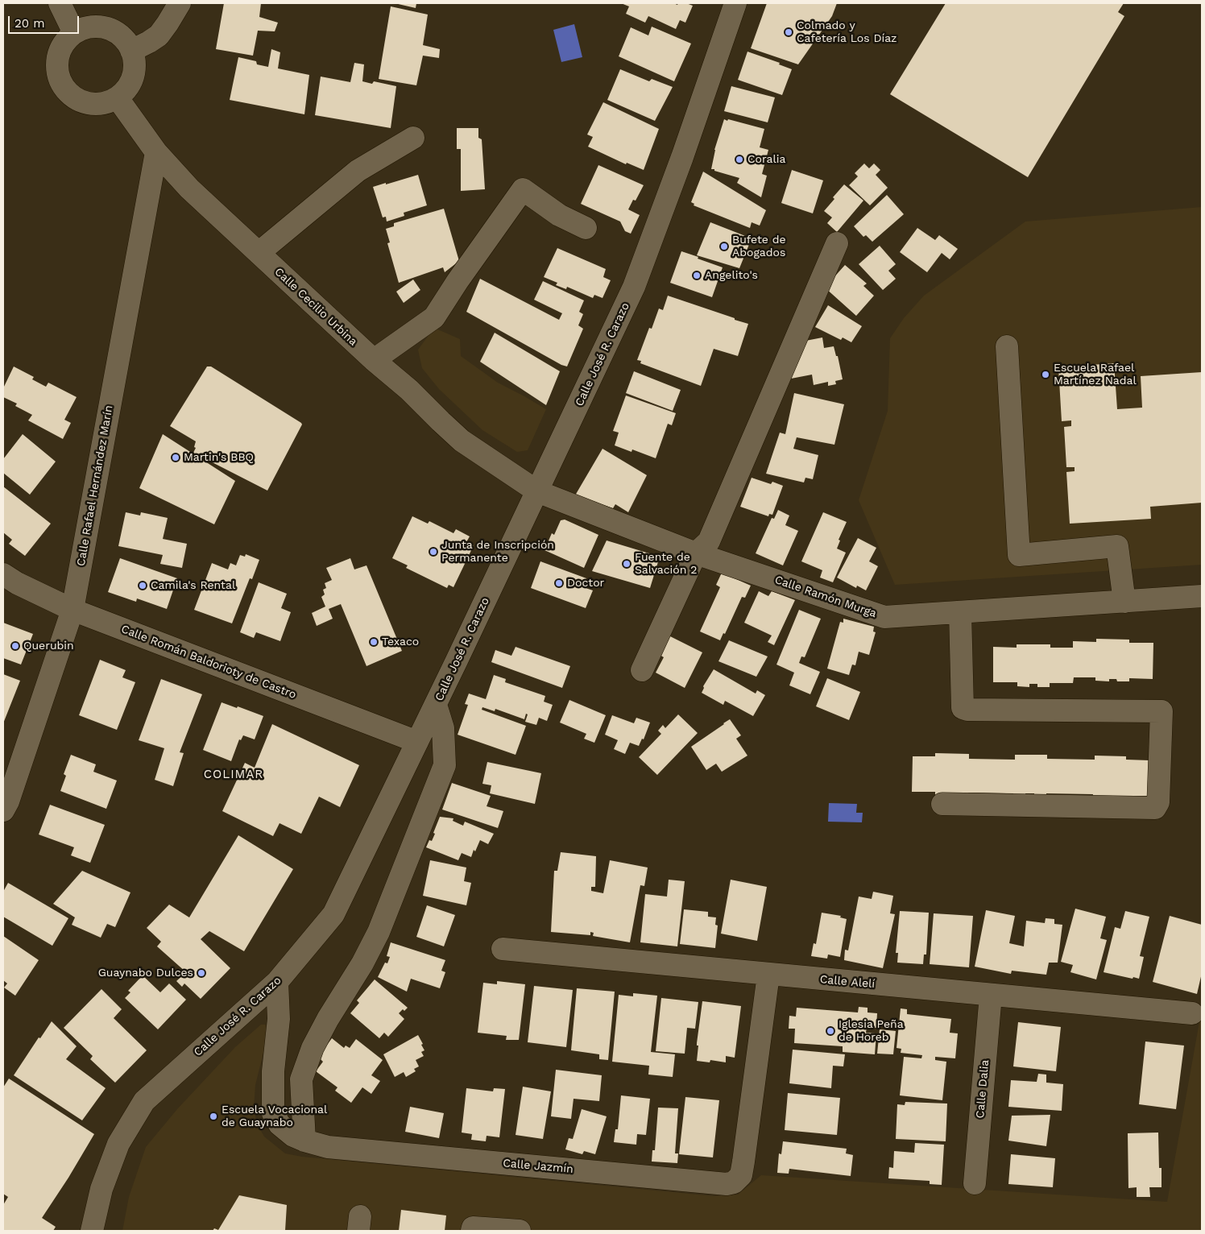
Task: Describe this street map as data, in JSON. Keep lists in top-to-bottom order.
{
  "streets": {
    "street": [
      "Calle Cecilio Urbina",
      "Calle José R. Carazo",
      "Calle Rafael Hernández Marín",
      "Calle Ramón Murga",
      "Calle Román Baldorioty de Castro",
      "Calle Alelí",
      "Calle Dalia",
      "Calle Jazmín"
    ]
  },
  "crossings": [
    ["Calle Cecilio Urbina", "Calle José R. Carazo"],
    ["Calle Cecilio Urbina", "Calle Rafael Hernández Marín"],
    ["Calle Cecilio Urbina", "Calle Ramón Murga"],
    ["Calle José R. Carazo", "Calle Ramón Murga"],
    ["Calle José R. Carazo", "Calle Román Baldorioty de Castro"],
    ["Calle José R. Carazo", "Calle Jazmín"],
    ["Calle Rafael Hernández Marín", "Calle Román Baldorioty de Castro"],
    ["Calle Alelí", "Calle Dalia"],
    ["Calle Alelí", "Calle Jazmín"]
  ],
  "districts": ["COLIMAR"],
  "places": [
    "Colmado y Cafetería Los Díaz",
    "Coralia",
    "Bufete de Abogados",
    "Angelito's",
    "Escuela Rafael Martínez Nadal",
    "Martin's BBQ",
    "Junta de Inscripción Permanente",
    "Fuente de Salvación 2",
    "Doctor",
    "Camila's Rental",
    "Texaco",
    "Querubin",
    "Guaynabo Dulces",
    "Iglesia Peña de Horeb",
    "Escuela Vocacional de Guaynabo"
  ],
  "scale_bar": "20 m"
}
